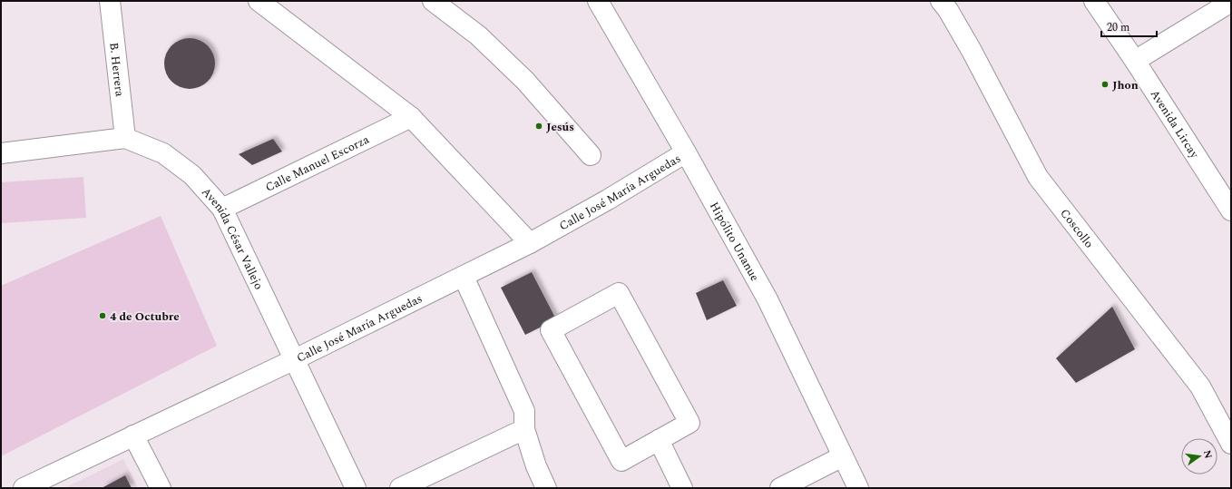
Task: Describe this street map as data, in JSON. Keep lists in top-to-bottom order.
{
  "streets": {
    "street": [
      "B. Herrera",
      "Avenida Lircay",
      "Calle Manuel Escorza",
      "Calle José María Arguedas",
      "Coscollo",
      "Avenida César Vallejo",
      "Hipólito Unanue"
    ]
  },
  "crossings": [
    ["B. Herrera", "Avenida César Vallejo"],
    ["Calle Manuel Escorza", "Avenida César Vallejo"],
    ["Calle José María Arguedas", "Avenida César Vallejo"],
    ["Calle José María Arguedas", "Hipólito Unanue"]
  ],
  "places": ["Jhon", "Jesús", "4 de Octubre"],
  "scale_bar": "20 m",
  "north": "right"
}
